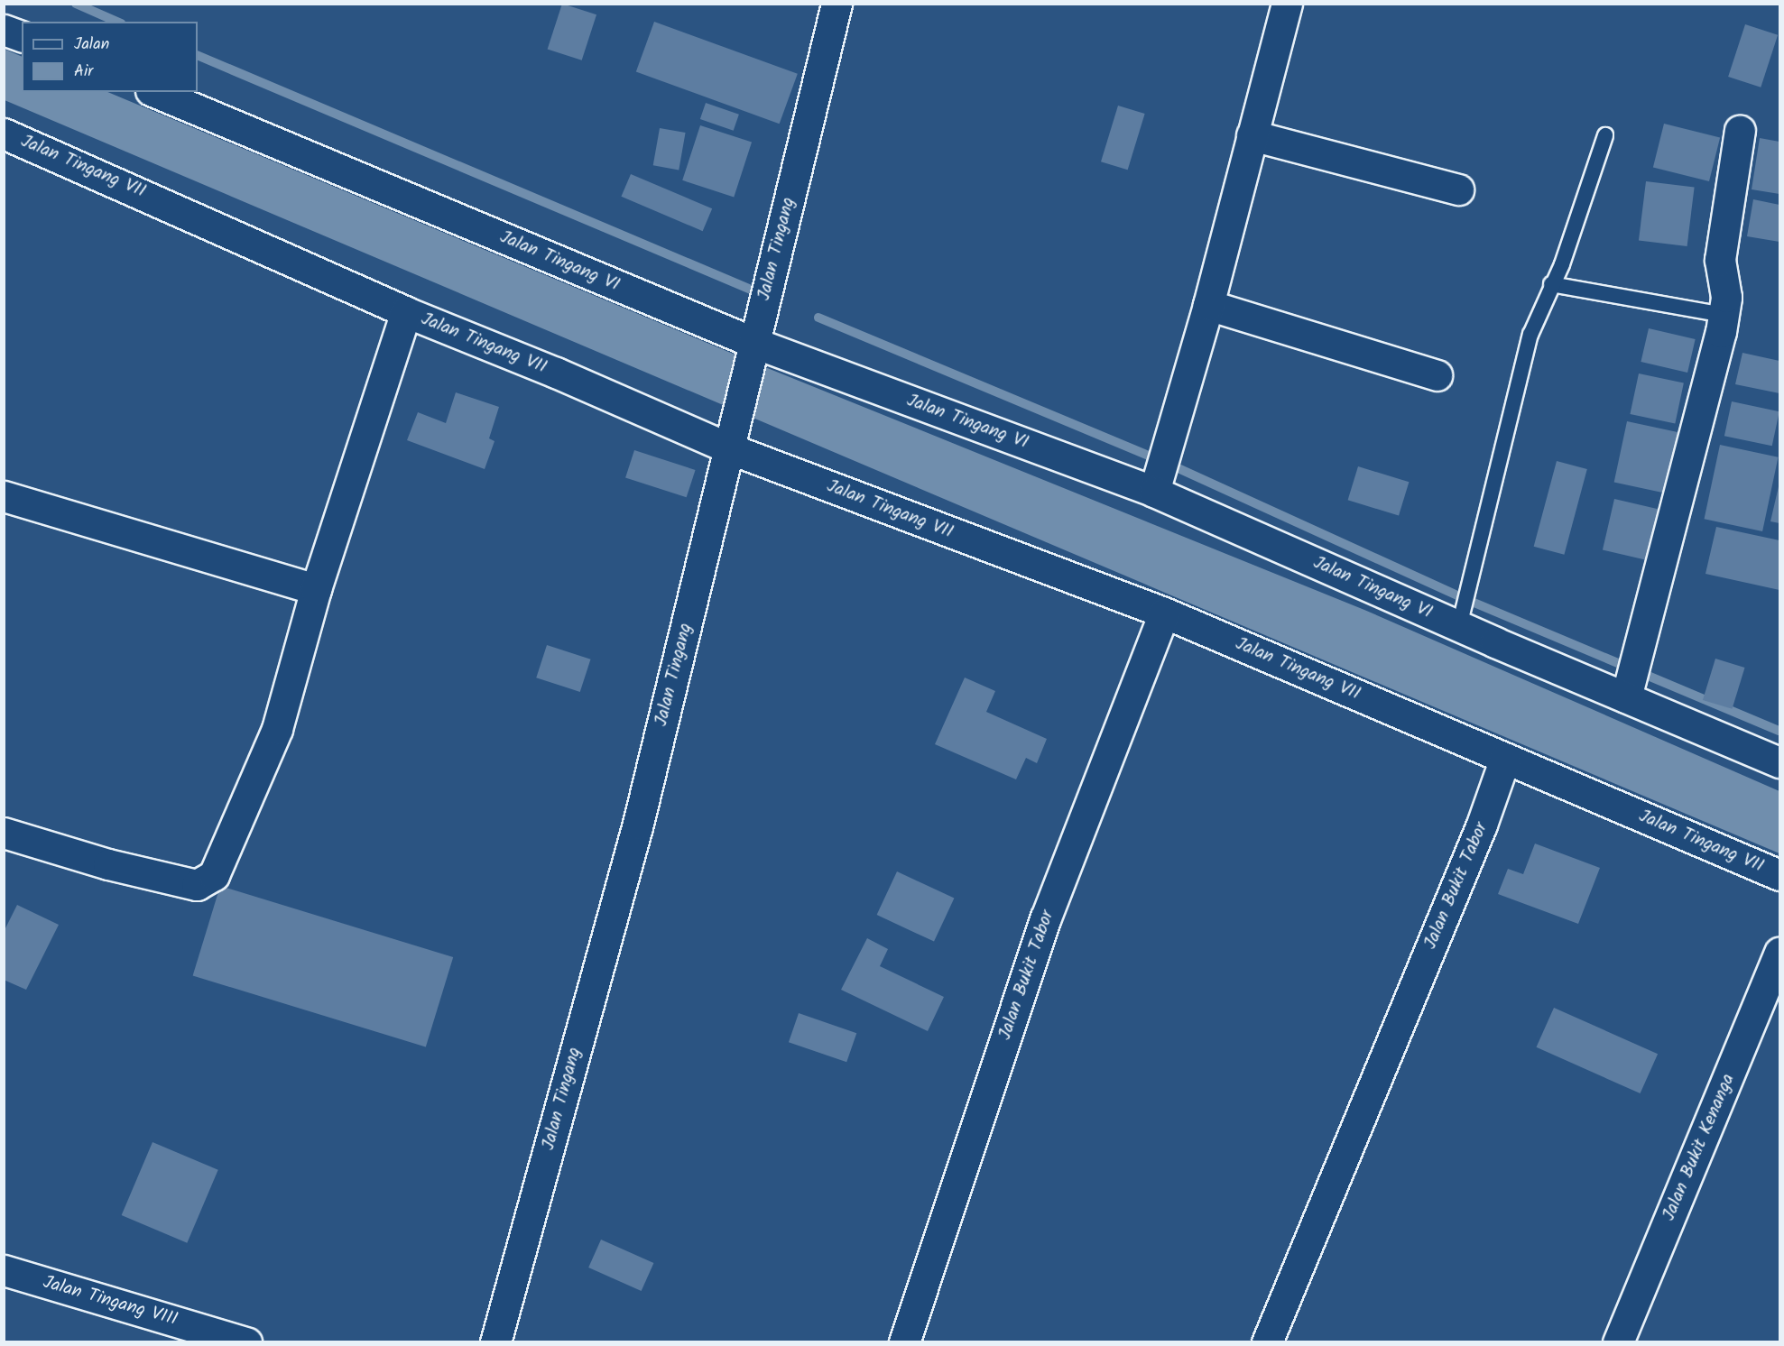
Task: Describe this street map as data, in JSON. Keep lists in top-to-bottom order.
{
  "streets": {
    "street": [
      "Jalan Tingang VII",
      "Jalan Tingang",
      "Jalan Tingang VI",
      "Jalan Bukit Tabor",
      "Jalan Bukit Kenanga",
      "Jalan Tingang VIII"
    ]
  },
  "crossings": [
    ["Jalan Tingang VII", "Jalan Tingang"],
    ["Jalan Tingang VII", "Jalan Bukit Tabor"],
    ["Jalan Tingang", "Jalan Tingang VI"]
  ],
  "legend": ["Jalan", "Air"]
}
